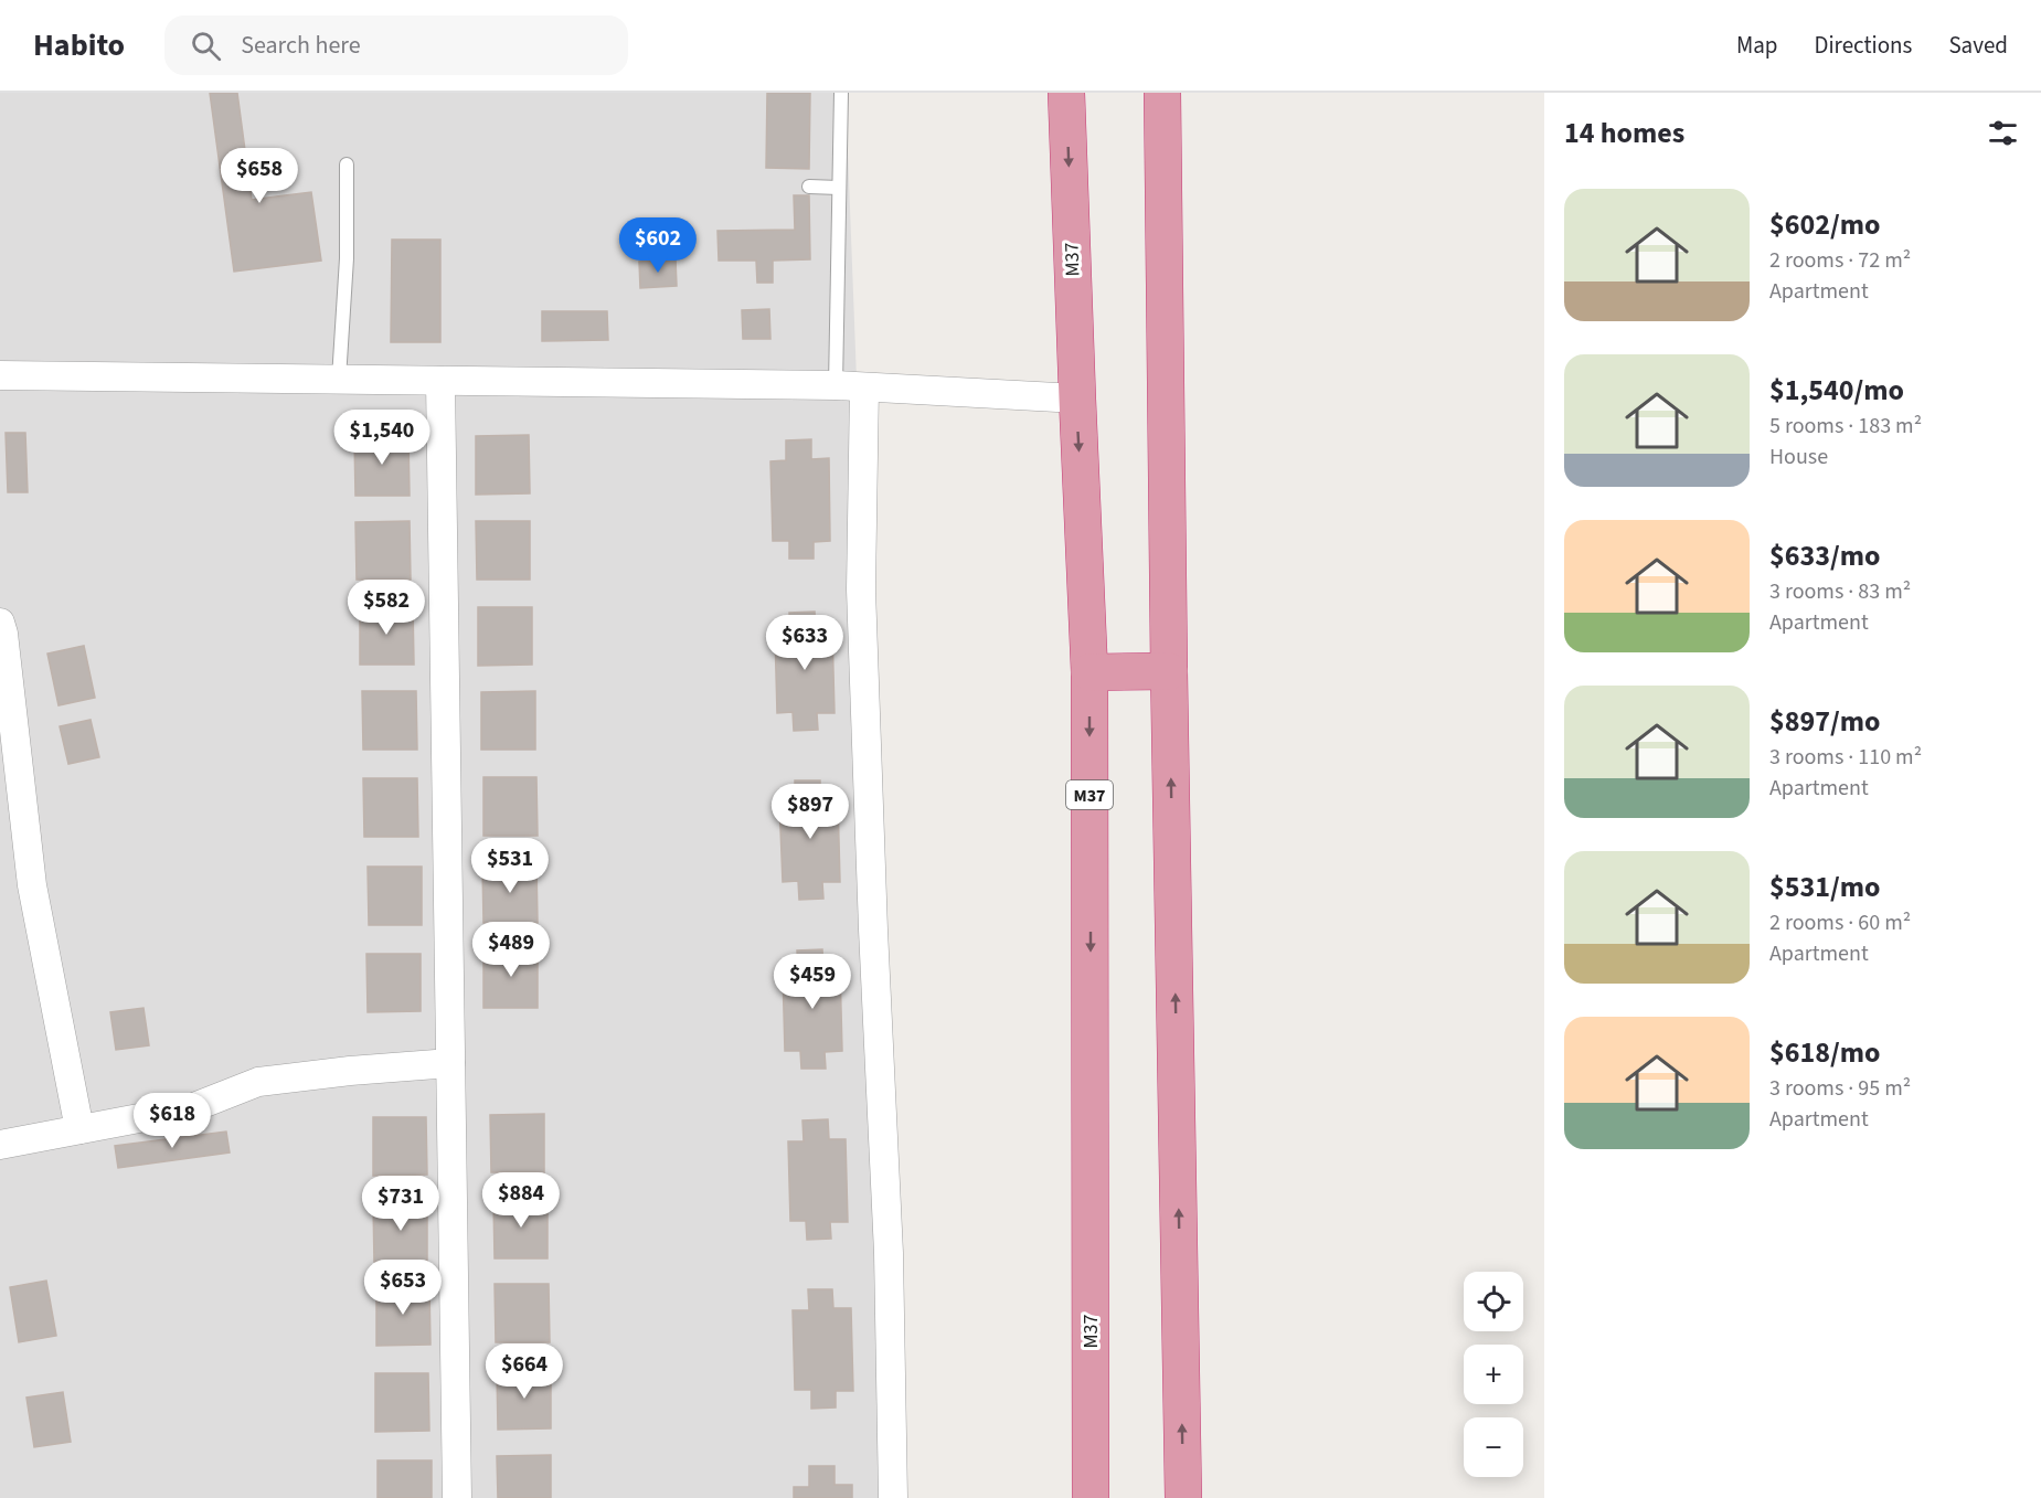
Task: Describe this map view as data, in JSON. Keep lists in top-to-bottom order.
{
  "streets": {
    "highway": ["M37"]
  },
  "page": {
    "header": "Habito",
    "search": "Search here",
    "nav": ["Map", "Directions", "Saved"],
    "heading": "14 homes",
    "price": [
      "$658",
      "$602",
      "$1,540",
      "$582",
      "$633",
      "$897",
      "$531",
      "$489",
      "$459",
      "$618",
      "$884",
      "$731",
      "$653",
      "$664"
    ],
    "list": [
      {
        "name": "$602/mo",
        "note": "2 rooms · 72 m² · Apartment"
      },
      {
        "name": "$1,540/mo",
        "note": "5 rooms · 183 m² · House"
      },
      {
        "name": "$633/mo",
        "note": "3 rooms · 83 m² · Apartment"
      },
      {
        "name": "$897/mo",
        "note": "3 rooms · 110 m² · Apartment"
      },
      {
        "name": "$531/mo",
        "note": "2 rooms · 60 m² · Apartment"
      },
      {
        "name": "$618/mo",
        "note": "3 rooms · 95 m² · Apartment"
      }
    ],
    "map_buttons": ["+", "−"]
  }
}
